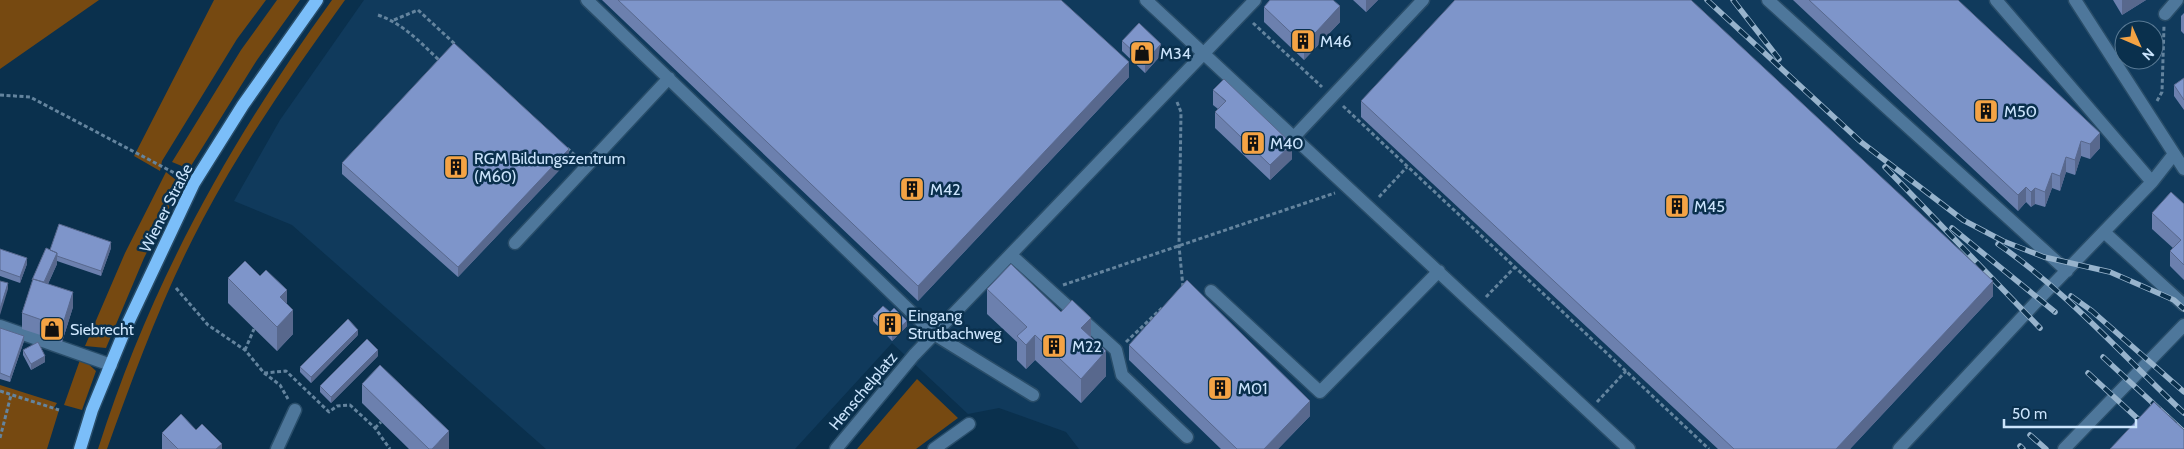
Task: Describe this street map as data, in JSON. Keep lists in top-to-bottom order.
{
  "streets": {
    "main road": ["Wiener Straße"],
    "street": ["Henschelplatz"]
  },
  "places": {
    "building": [
      "M46",
      "M50",
      "M40",
      "RGM Bildungszentrum (M60)",
      "M42",
      "M45",
      "Eingang Strutbachweg",
      "M22",
      "M01"
    ],
    "shop": ["M34", "Siebrecht"]
  },
  "scale_bar": "50 m",
  "north": "bottom right"
}
